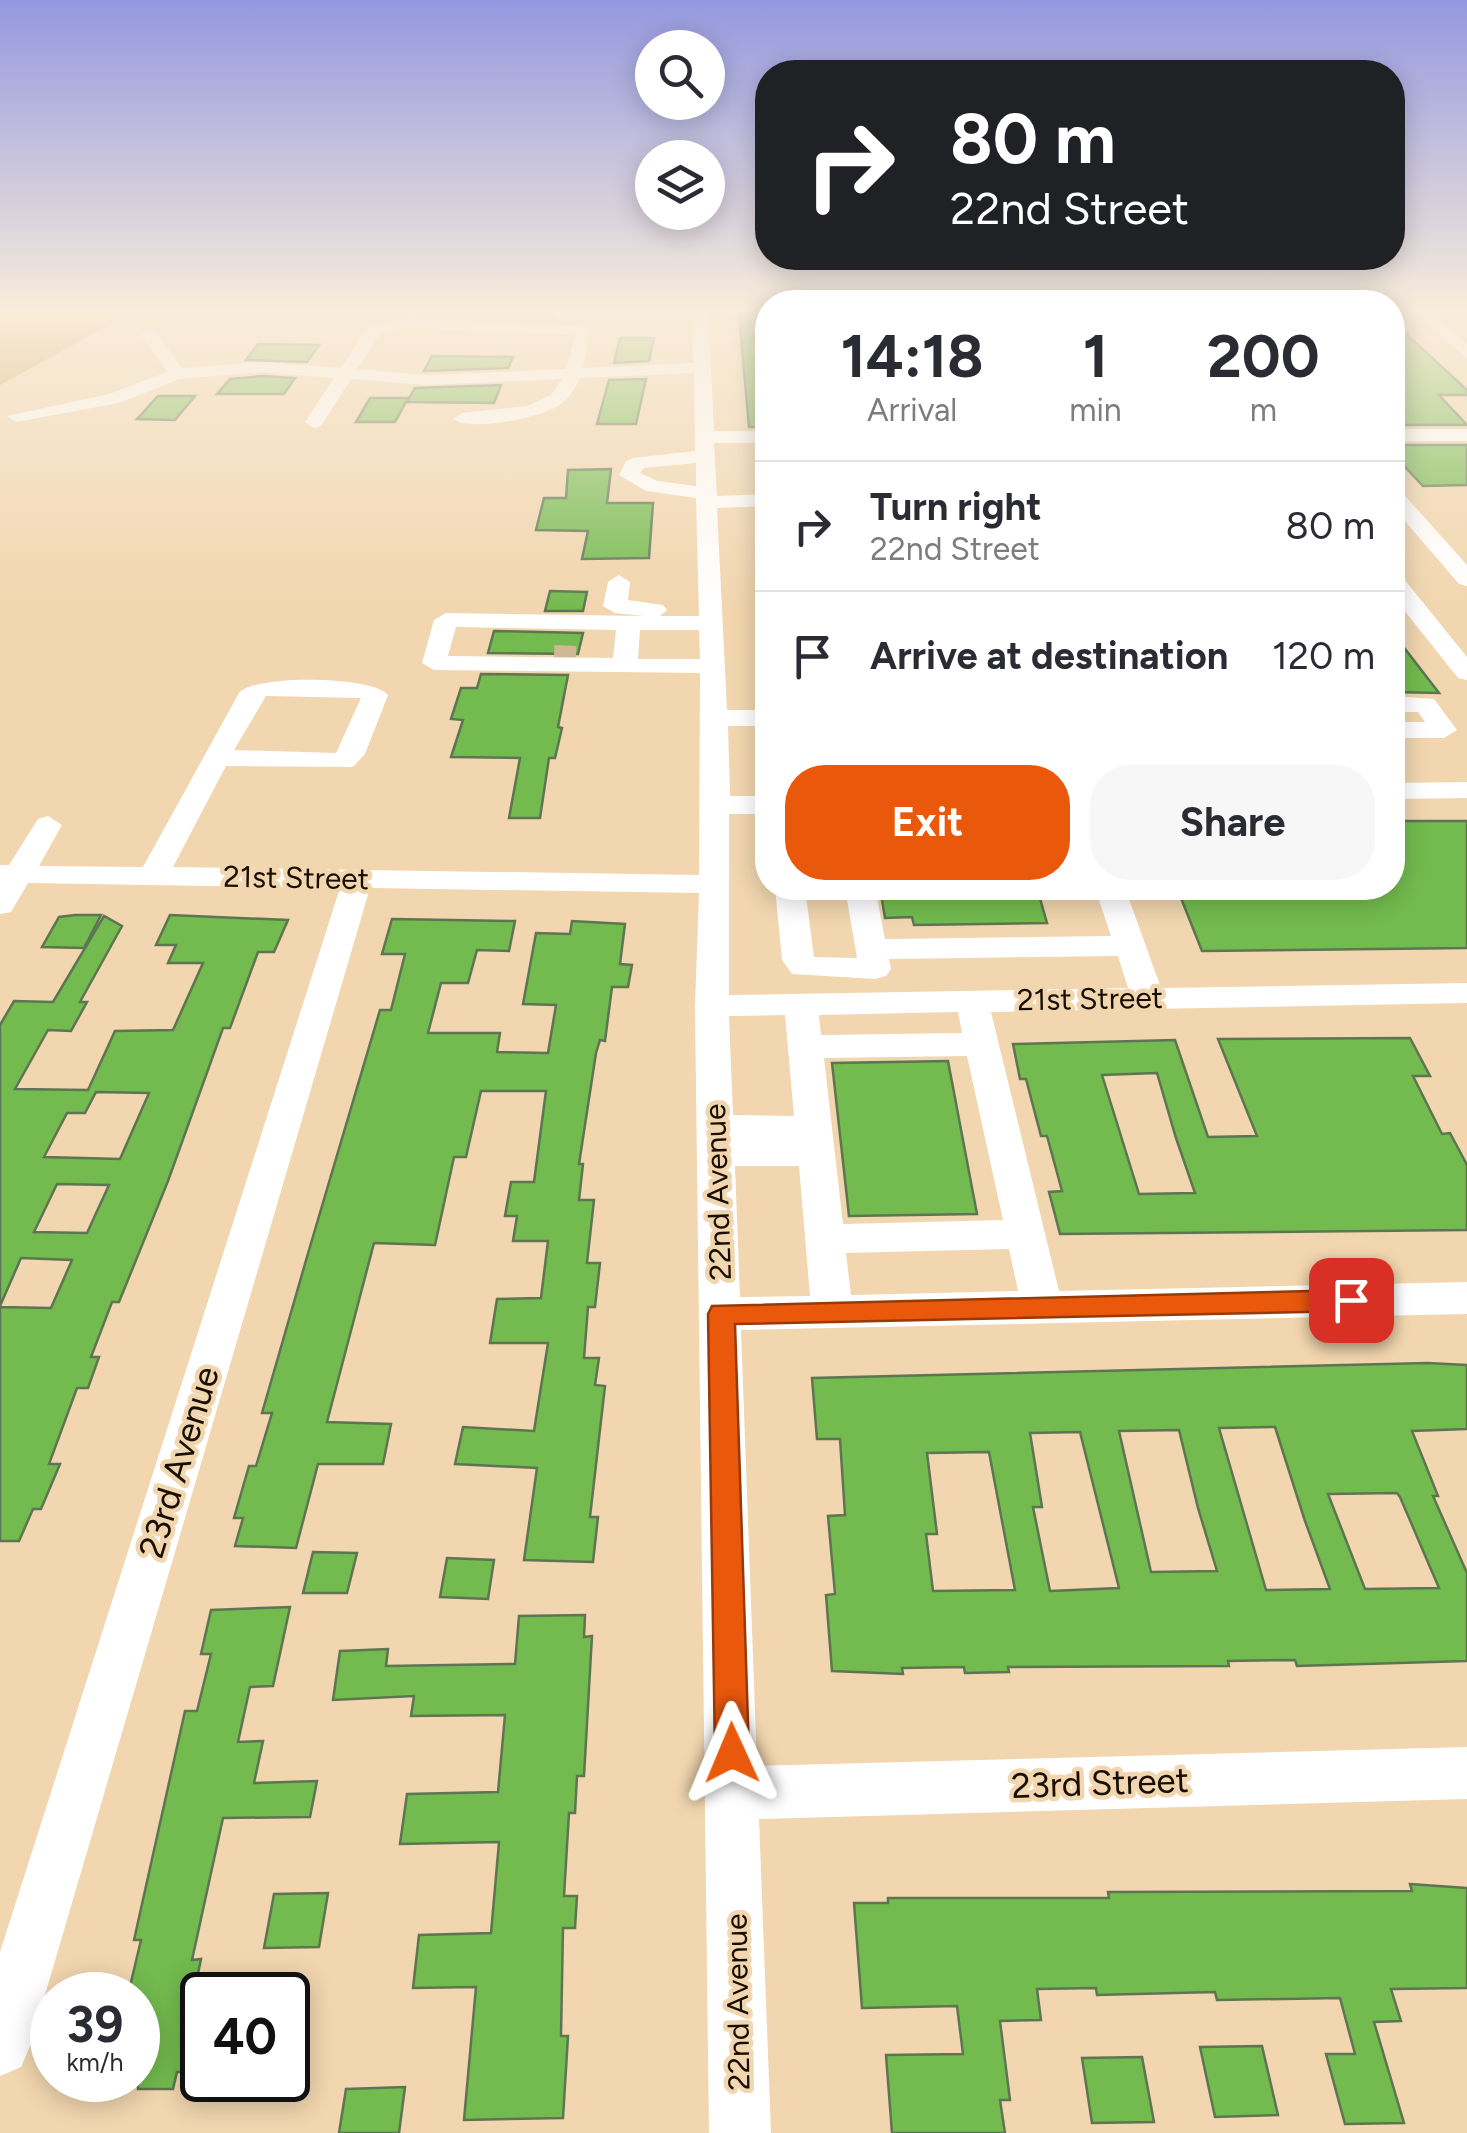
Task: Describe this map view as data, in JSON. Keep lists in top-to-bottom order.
{
  "streets": {
    "street": [
      "21st Street",
      "22nd Avenue",
      "23rd Avenue",
      "23rd Street"
    ]
  },
  "crossings": [
    ["21st Street", "22nd Avenue"],
    ["21st Street", "23rd Avenue"],
    ["22nd Avenue", "23rd Street"]
  ],
  "page": {
    "turn": ["80 m", "22nd Street"],
    "eta": [
      "14:18",
      "Arrival",
      "1",
      "min",
      "200",
      "m"
    ],
    "list": [
      {
        "name": "Turn right",
        "note": "22nd Street",
        "value": "80 m"
      },
      {
        "name": "Arrive at destination",
        "value": "120 m"
      }
    ],
    "buttons": ["Exit", "Share"],
    "speed": "39 km/h",
    "limit": "40"
  }
}
